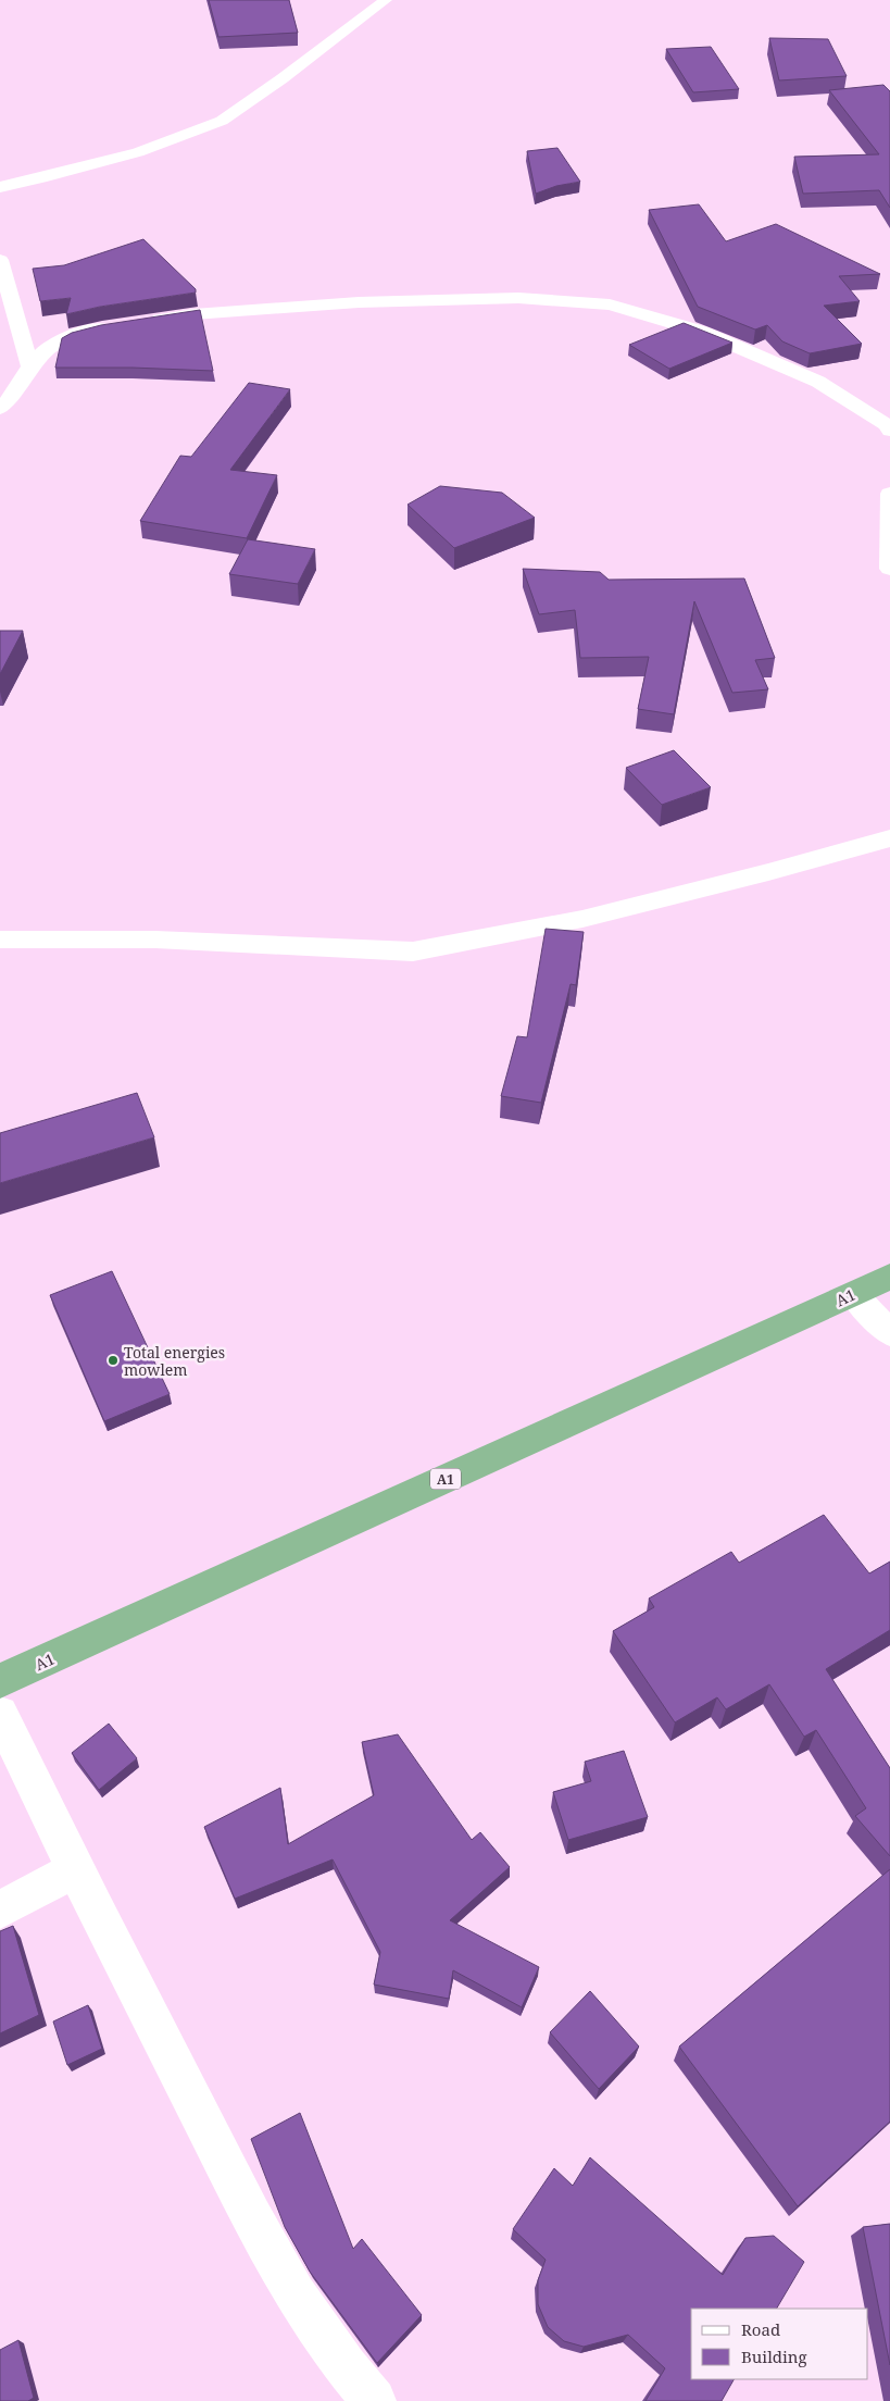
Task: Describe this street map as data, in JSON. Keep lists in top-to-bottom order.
{
  "streets": {
    "highway": ["A1"]
  },
  "places": ["Total energies mowlem"],
  "legend": ["Road", "Building"]
}
